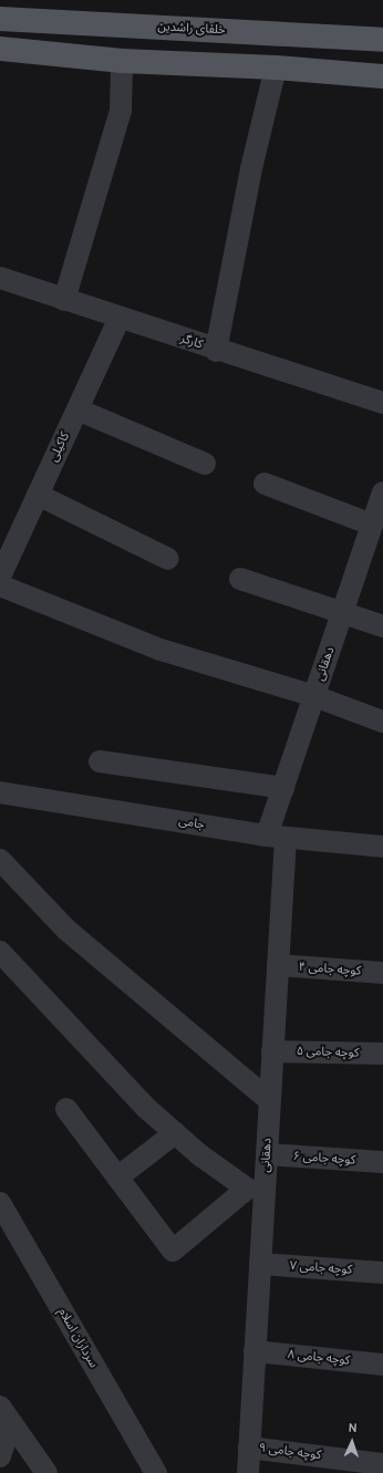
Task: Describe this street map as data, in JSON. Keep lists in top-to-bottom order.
{
  "streets": {
    "main road": ["خلفای راشدین"],
    "street": [
      "کارگر",
      "کاکیلی",
      "دهقانی",
      "جامی",
      "کوچه جامی ۴",
      "کوچه جامی ۵",
      "کوچه جامی ۶",
      "کوچه جامی ۷",
      "سرداران اسلام",
      "کوچه جامی ۸",
      "کوچه جامی ۹"
    ]
  },
  "crossings": [
    ["کارگر", "کاکیلی"],
    ["دهقانی", "جامی"],
    ["دهقانی", "کوچه جامی ۴"],
    ["دهقانی", "کوچه جامی ۵"],
    ["دهقانی", "کوچه جامی ۶"],
    ["دهقانی", "کوچه جامی ۷"],
    ["دهقانی", "کوچه جامی ۸"],
    ["دهقانی", "کوچه جامی ۹"]
  ],
  "north": "top"
}
